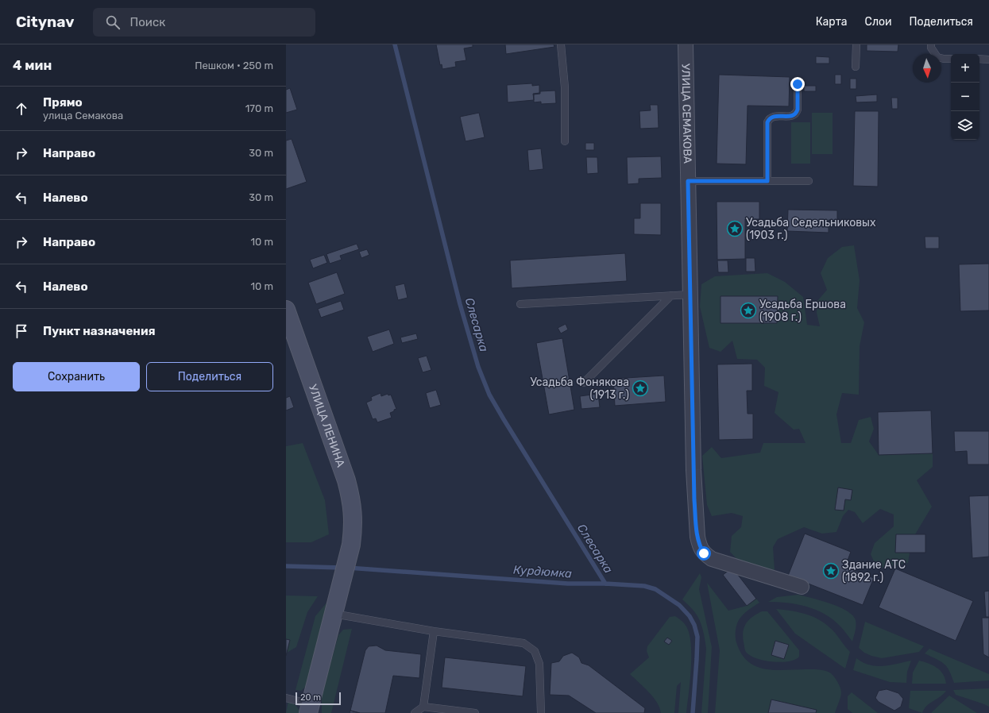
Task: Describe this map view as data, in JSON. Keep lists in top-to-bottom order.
{
  "streets": {
    "main road": ["УЛИЦА ЛЕНИНА"],
    "street": ["УЛИЦА СЕМАКОВА"]
  },
  "water": ["Слесарка", "Курдюмка"],
  "places": {
    "place": [
      "Усадьба Седельниковых (1903 г.)",
      "Усадьба Ершова (1908 г.)",
      "Усадьба Фонякова (1913 г.)",
      "Здание АТС (1892 г.)"
    ]
  },
  "scale_bar": "20 m",
  "north": "bottom",
  "page": {
    "header": "Citynav",
    "search": "Поиск",
    "nav": ["Карта", "Слои", "Поделиться"],
    "heading": ["4 мин", "Пешком · 250 m"],
    "map_buttons": ["+", "−"],
    "list": [
      ["Прямо", "улица Семакова", "170 m"],
      ["Направо", "30 m"],
      ["Налево", "30 m"],
      ["Направо", "10 m"],
      ["Налево", "10 m"],
      "Пункт назначения"
    ],
    "buttons": ["Сохранить", "Поделиться"],
    "scale": "20 m"
  }
}
